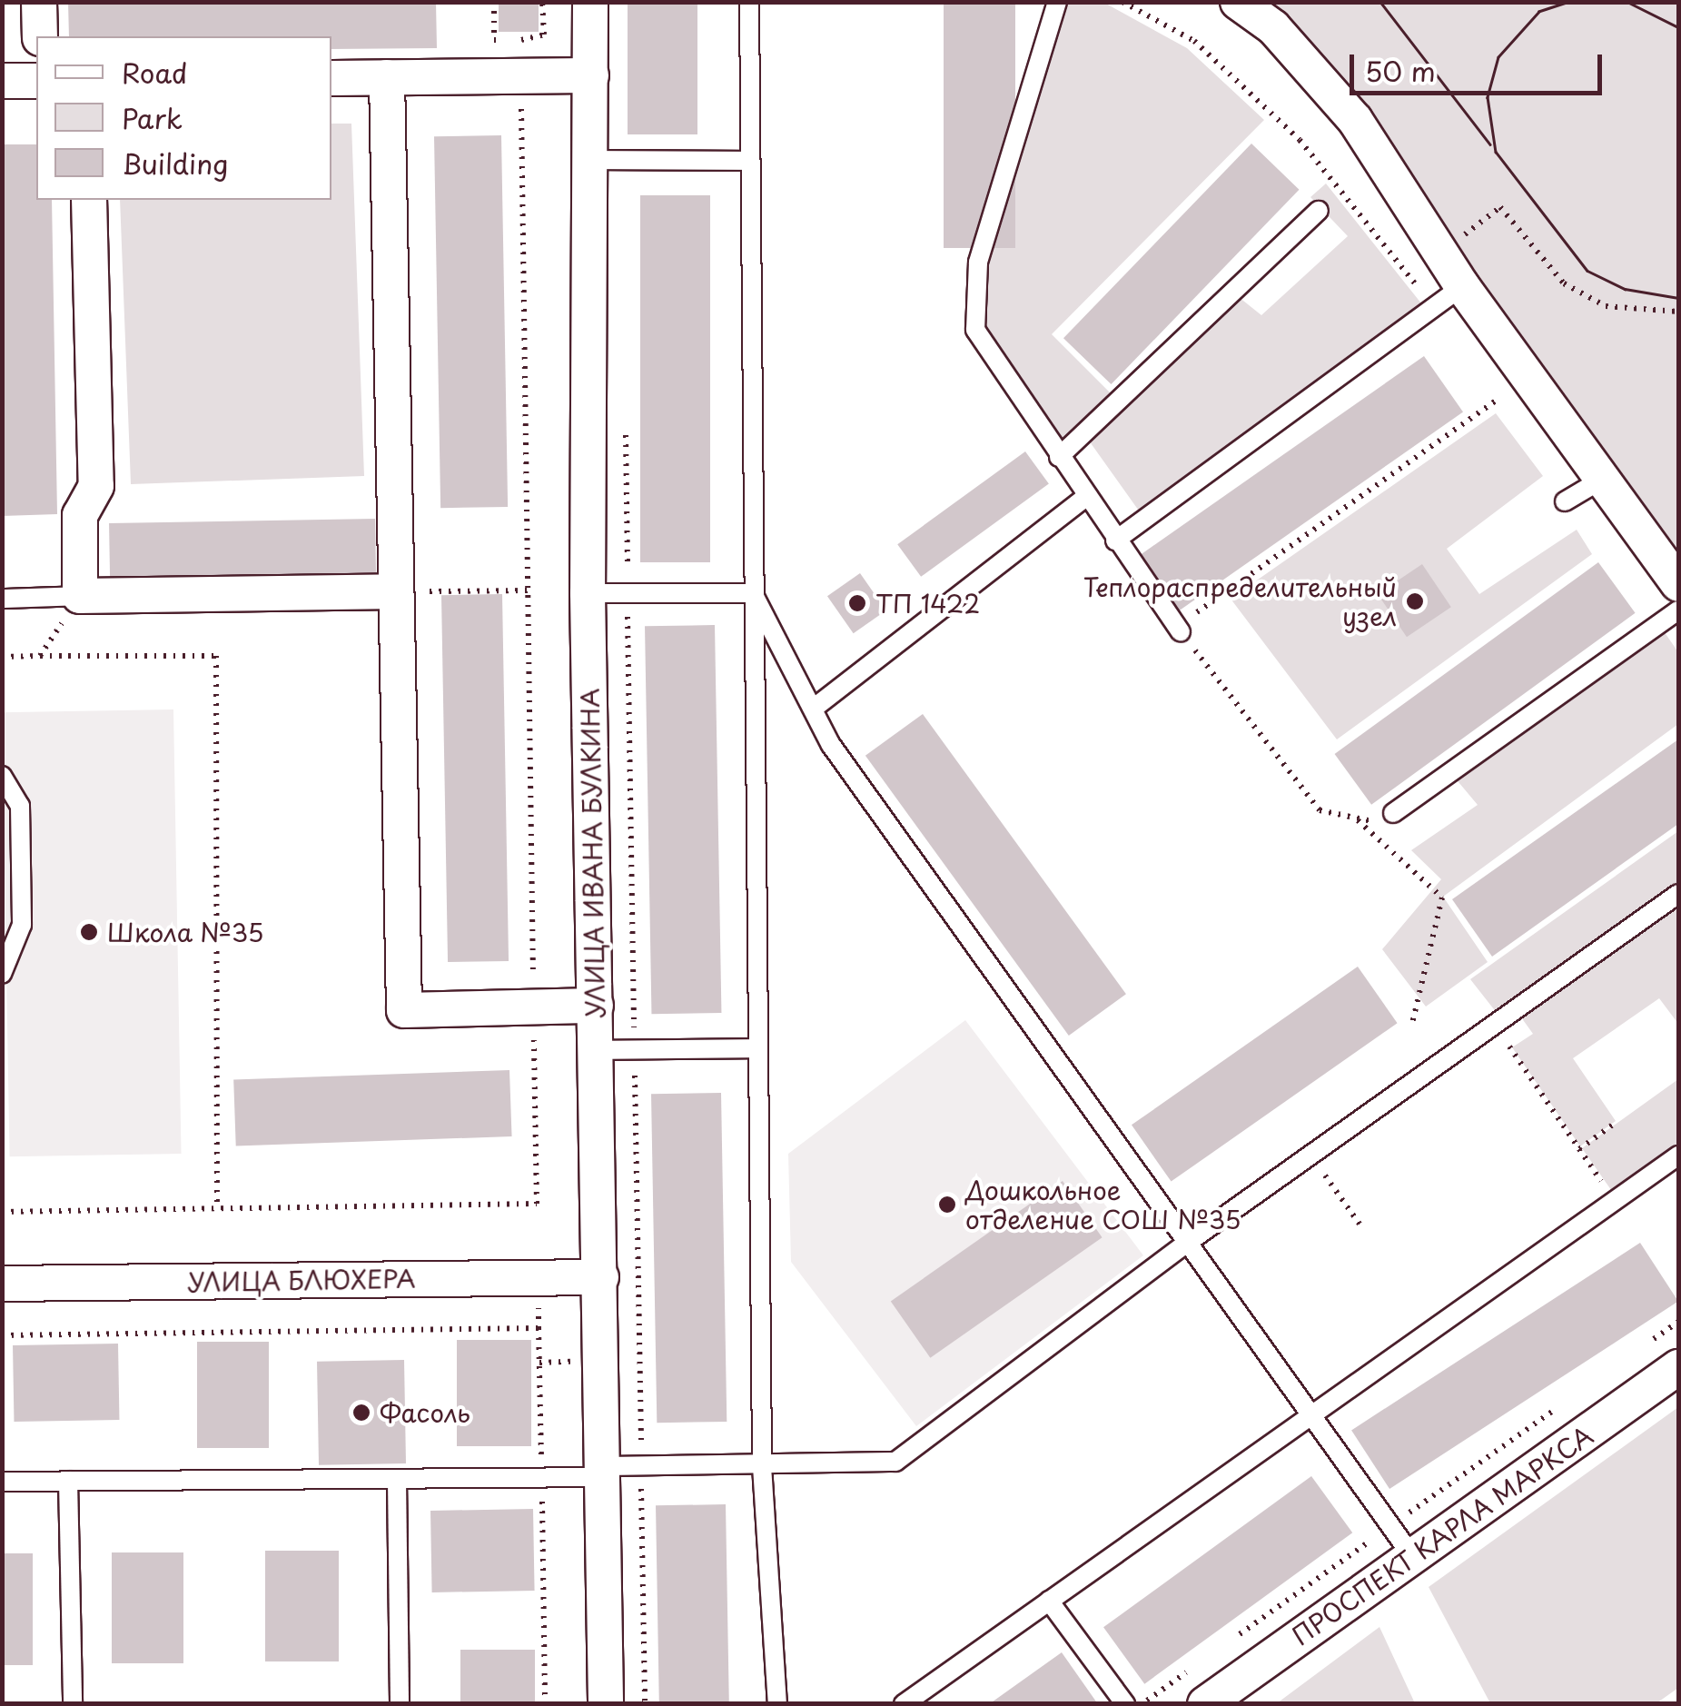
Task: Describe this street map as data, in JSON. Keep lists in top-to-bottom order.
{
  "streets": {
    "street": ["УЛИЦА ИВАНА БУЛКИНА", "УЛИЦА БЛЮХЕРА", "ПРОСПЕКТ КАРЛА МАРКСА"]
  },
  "crossings": [
    ["УЛИЦА ИВАНА БУЛКИНА", "УЛИЦА БЛЮХЕРА"]
  ],
  "places": [
    "Теплораспределительный узел",
    "ТП 1422",
    "Школа №35",
    "Дошкольное отделение СОШ №35",
    "Фасоль"
  ],
  "legend": ["Road", "Park", "Building"],
  "scale_bar": "50 m"
}
